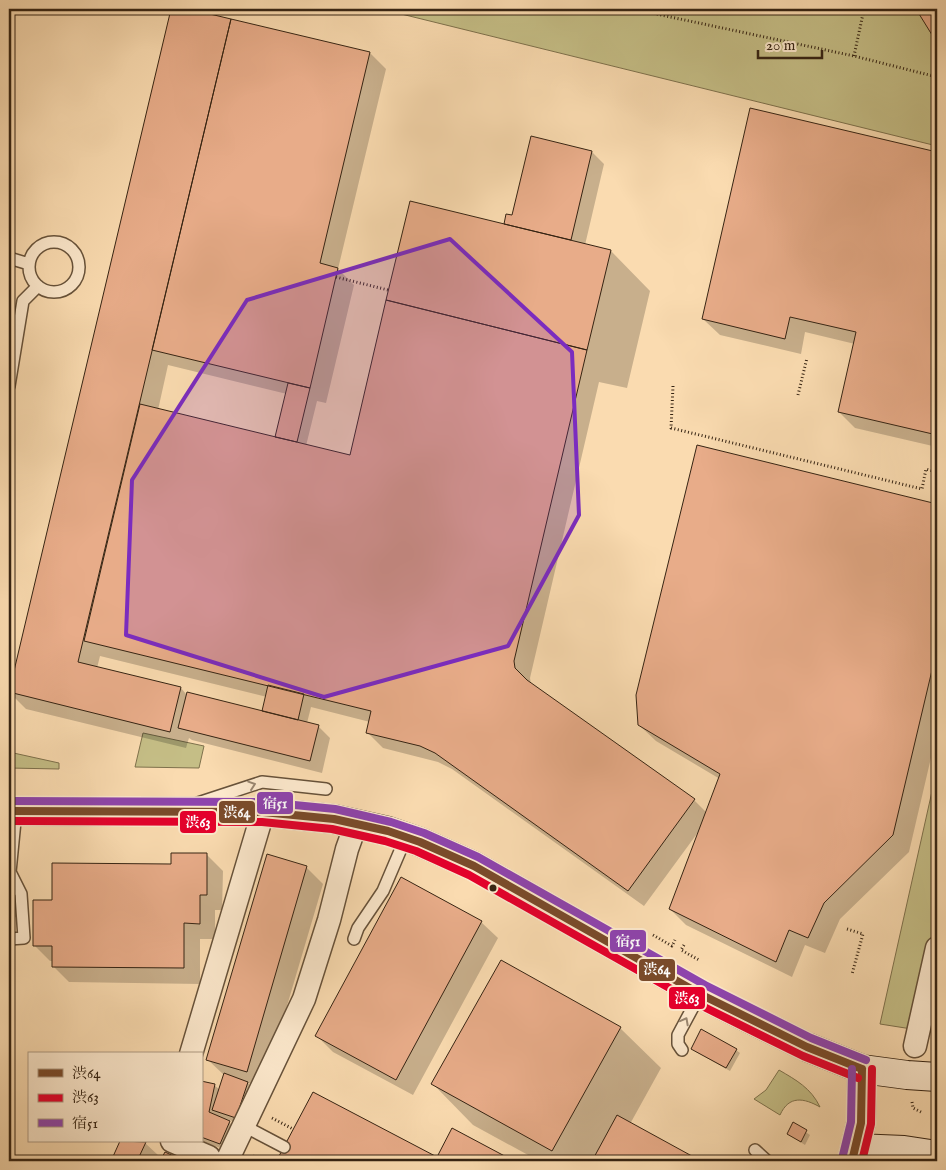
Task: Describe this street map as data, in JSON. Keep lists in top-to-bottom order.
{
  "lines": ["transit line 宿51", "transit line 渋64", "transit line 渋63"],
  "legend": ["渋64", "渋63", "宿51"],
  "scale_bar": "20 m"
}
